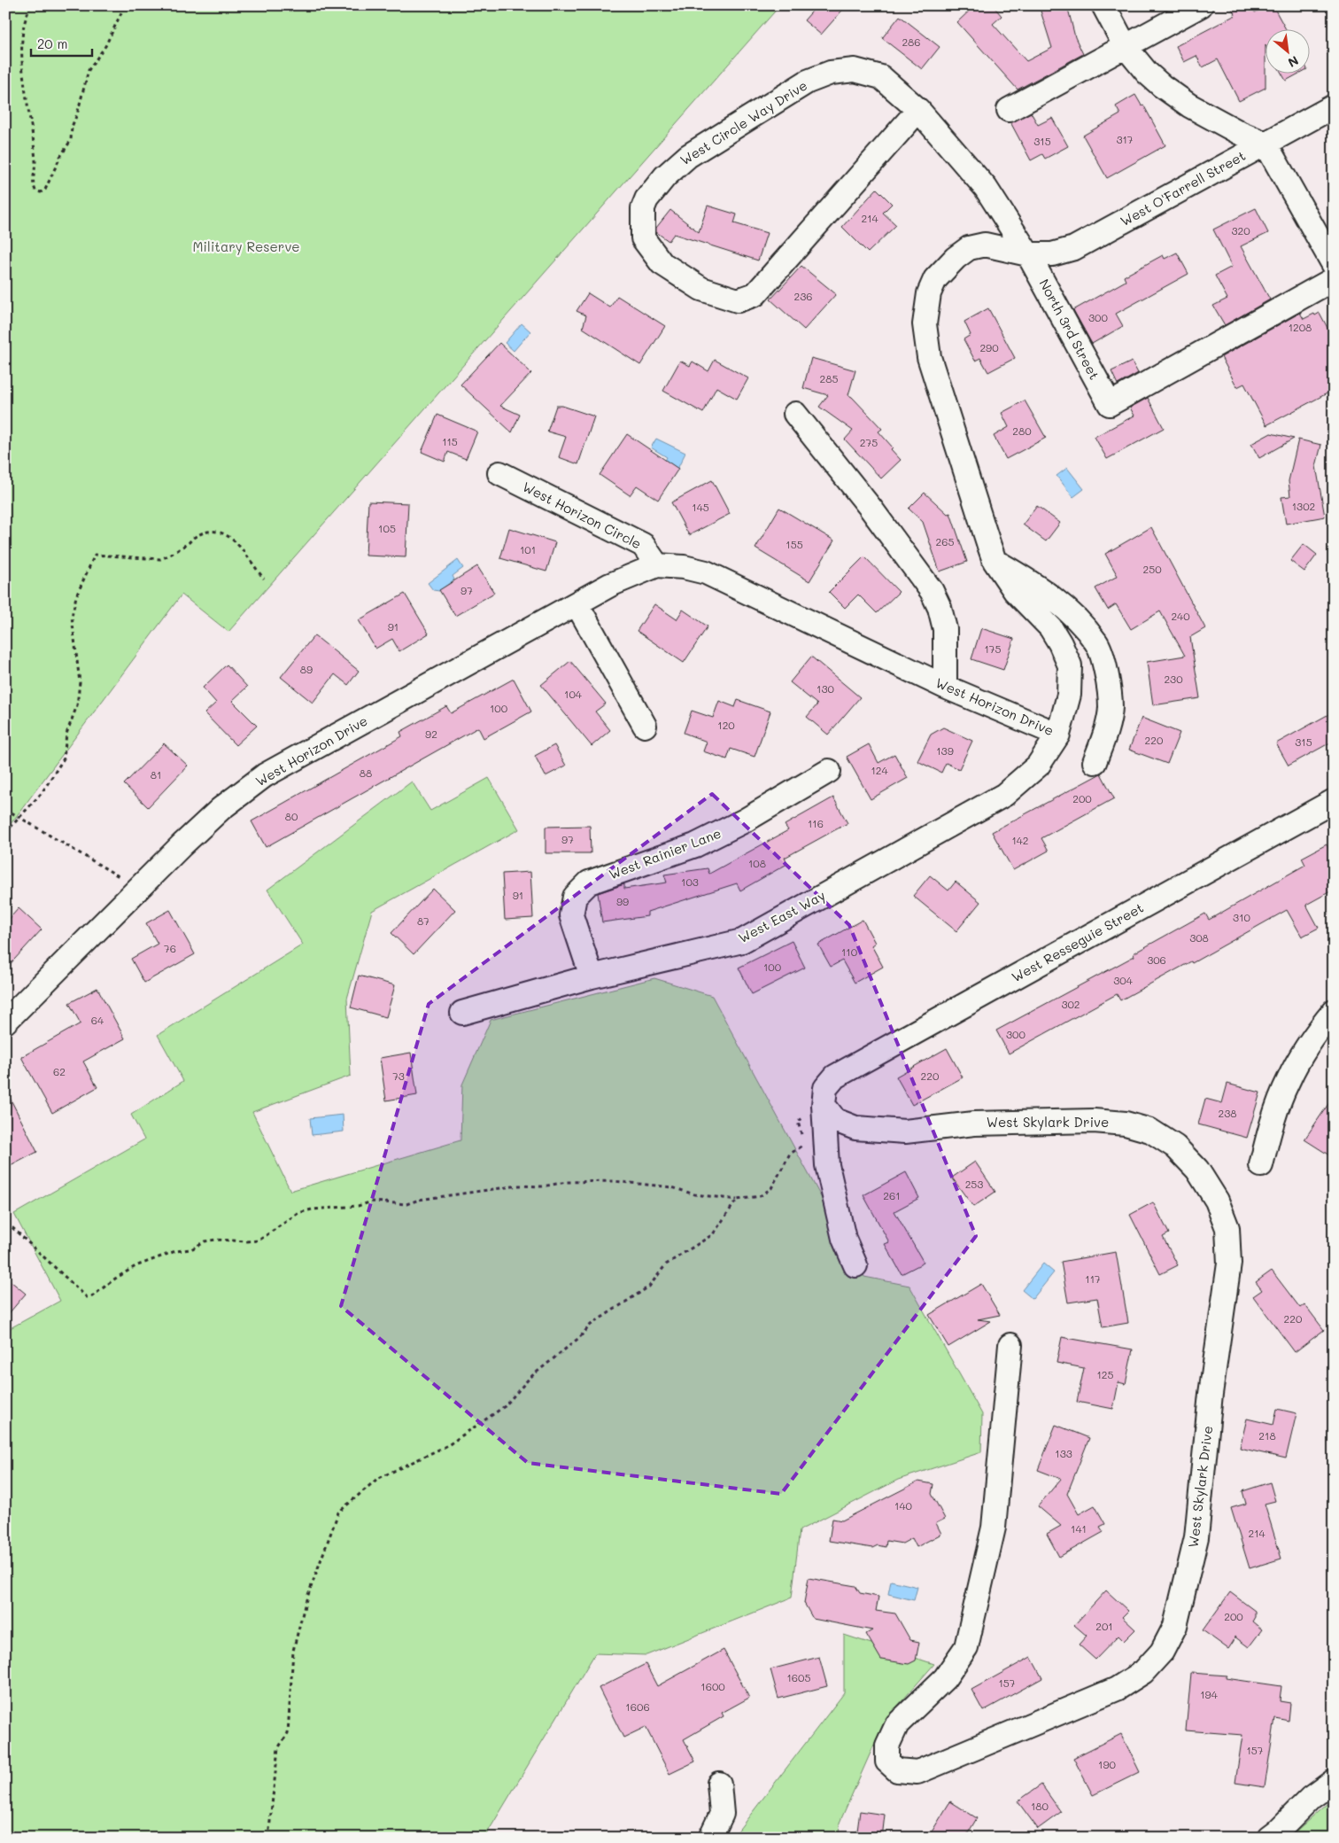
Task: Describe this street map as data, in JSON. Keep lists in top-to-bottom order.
{
  "streets": {
    "street": [
      "West Circle Way Drive",
      "West O'Farrell Street",
      "North 3rd Street",
      "West Horizon Circle",
      "West Horizon Drive",
      "West Rainier Lane",
      "West East Way",
      "West Resseguie Street",
      "West Skylark Drive"
    ]
  },
  "crossings": [
    ["West Circle Way Drive", "West O'Farrell Street"],
    ["West Circle Way Drive", "North 3rd Street"],
    ["West Circle Way Drive", "West Horizon Drive"],
    ["West O'Farrell Street", "North 3rd Street"],
    ["West O'Farrell Street", "West Horizon Drive"],
    ["North 3rd Street", "West Horizon Drive"],
    ["West Horizon Circle", "West Horizon Drive"],
    ["West Horizon Drive", "West East Way"],
    ["West Rainier Lane", "West East Way"],
    ["West Resseguie Street", "West Skylark Drive"]
  ],
  "parks": ["Military Reserve"],
  "house_numbers": [
    "286",
    "317",
    "315",
    "214",
    "320",
    "236",
    "300",
    "1208",
    "290",
    "285",
    "280",
    "115",
    "275",
    "1302",
    "145",
    "105",
    "265",
    "155",
    "101",
    "250",
    "97",
    "240",
    "91",
    "175",
    "89",
    "230",
    "130",
    "104",
    "100",
    "120",
    "92",
    "220",
    "315",
    "139",
    "124",
    "88",
    "81",
    "200",
    "80",
    "116",
    "97",
    "142",
    "108",
    "103",
    "91",
    "99",
    "310",
    "87",
    "308",
    "76",
    "110",
    "306",
    "100",
    "304",
    "302",
    "64",
    "300",
    "62",
    "73",
    "220",
    "238",
    "253",
    "261",
    "117",
    "220",
    "125",
    "218",
    "133",
    "140",
    "141",
    "214",
    "200",
    "201",
    "1605",
    "157",
    "1600",
    "194",
    "1606",
    "157",
    "190",
    "180"
  ],
  "scale_bar": "20 m",
  "north": "bottom right"
}
